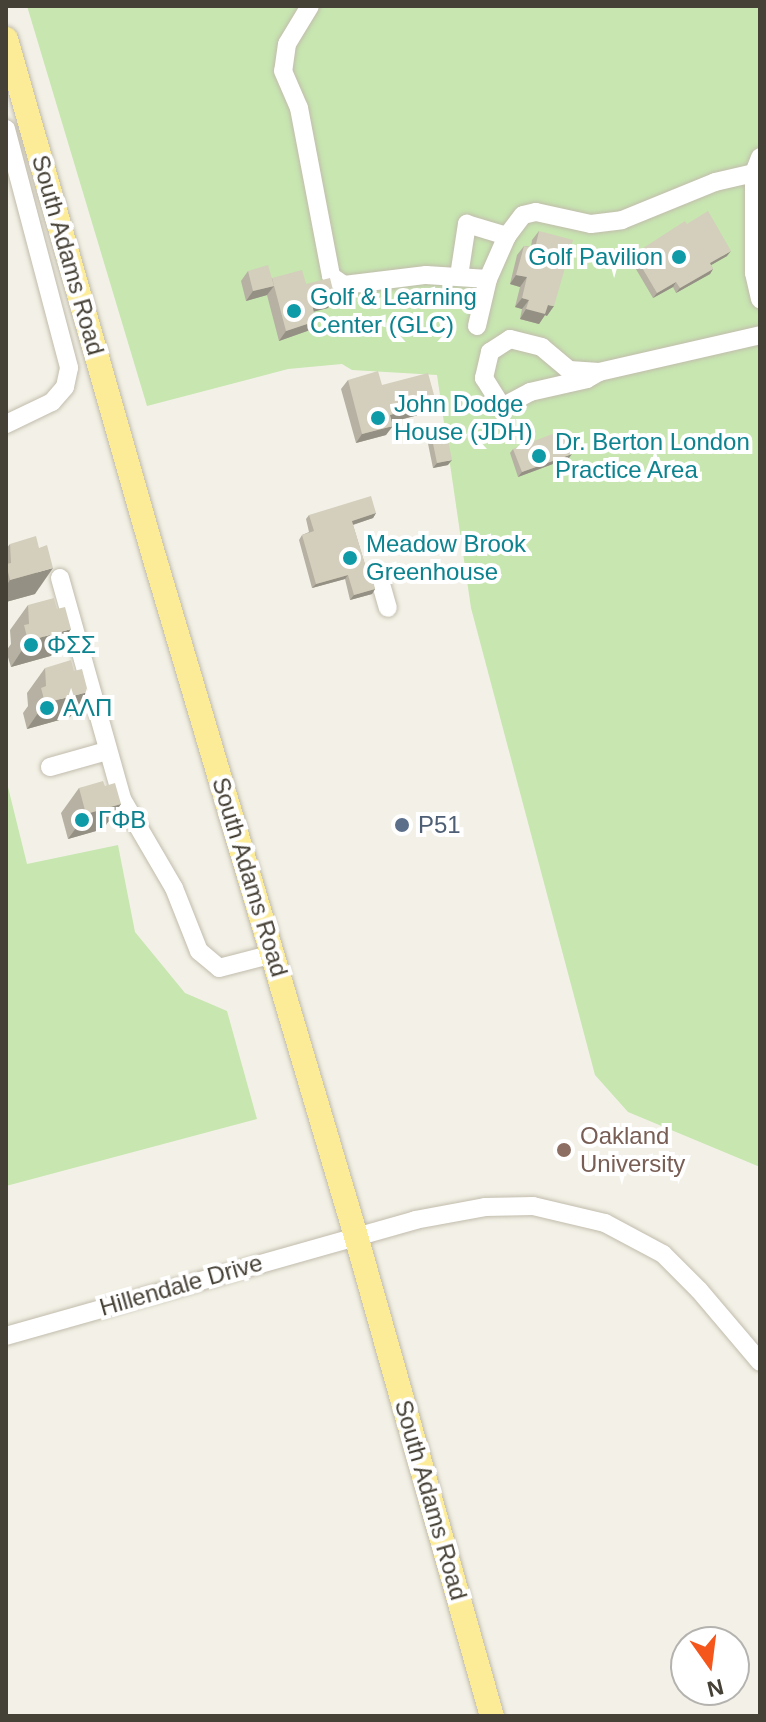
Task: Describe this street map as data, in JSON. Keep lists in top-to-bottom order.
{
  "streets": {
    "main road": ["South Adams Road"],
    "street": ["Hillendale Drive"]
  },
  "crossings": [
    ["South Adams Road", "Hillendale Drive"]
  ],
  "places": [
    "Golf Pavilion",
    "Golf & Learning Center (GLC)",
    "John Dodge House (JDH)",
    "Dr. Berton London Practice Area",
    "Meadow Brook Greenhouse",
    "ΦΣΣ",
    "AΛΠ",
    "ΓΦB",
    "P51",
    "Oakland University"
  ],
  "north": "bottom"
}
